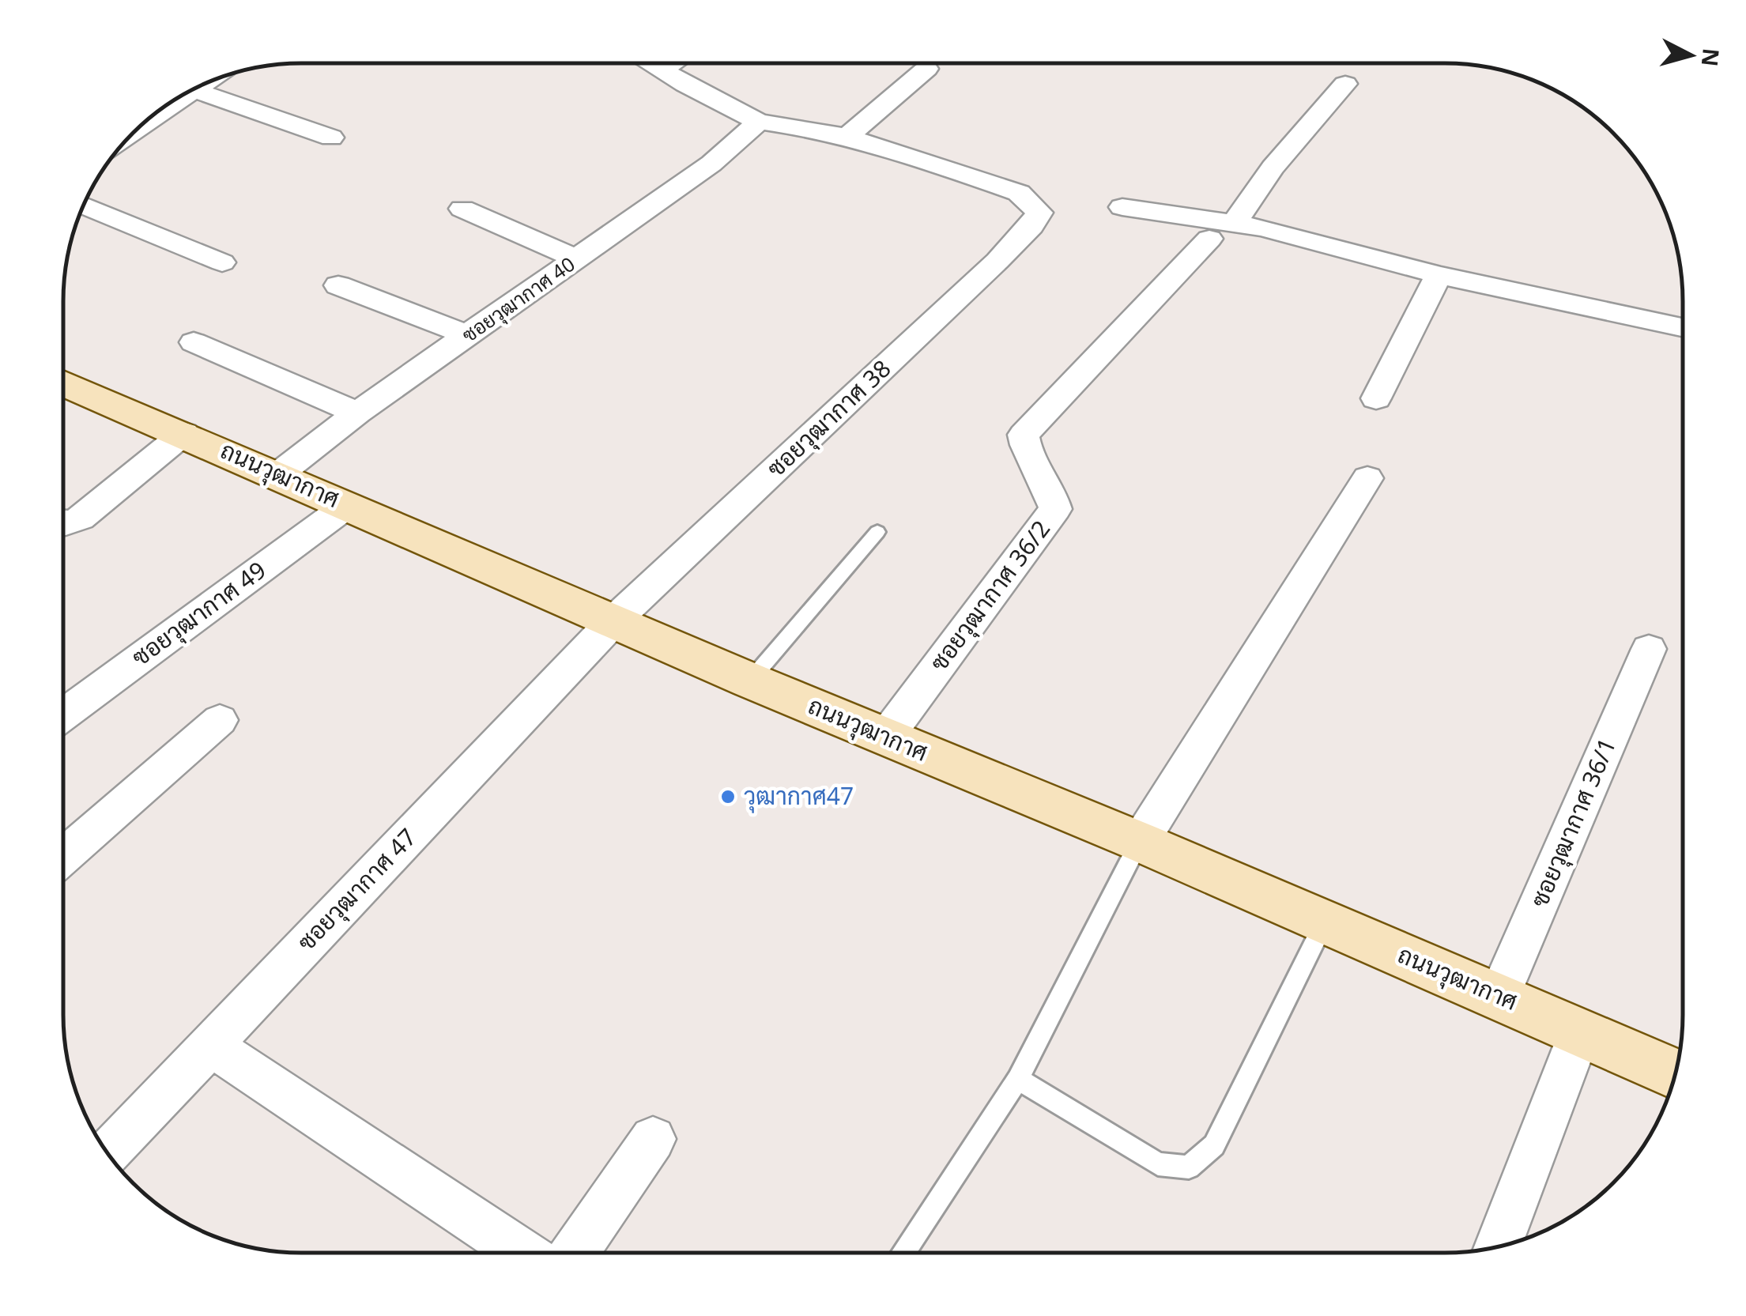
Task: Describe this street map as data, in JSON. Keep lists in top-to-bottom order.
{
  "streets": {
    "main road": ["ถนนวุฒากาศ"],
    "street": [
      "ซอยวุฒากาศ 40",
      "ซอยวุฒากาศ 38",
      "ซอยวุฒากาศ 36/2",
      "ซอยวุฒากาศ 49",
      "ซอยวุฒากาศ 36/1",
      "ซอยวุฒากาศ 47"
    ]
  },
  "crossings": [
    ["ซอยวุฒากาศ 40", "ถนนวุฒากาศ"],
    ["ซอยวุฒากาศ 38", "ถนนวุฒากาศ"],
    ["ซอยวุฒากาศ 38", "ซอยวุฒากาศ 47"],
    ["ถนนวุฒากาศ", "ซอยวุฒากาศ 36/2"],
    ["ถนนวุฒากาศ", "ซอยวุฒากาศ 49"],
    ["ถนนวุฒากาศ", "ซอยวุฒากาศ 36/1"],
    ["ถนนวุฒากาศ", "ซอยวุฒากาศ 47"]
  ],
  "places": ["วุฒากาศ47"],
  "north": "right"
}
